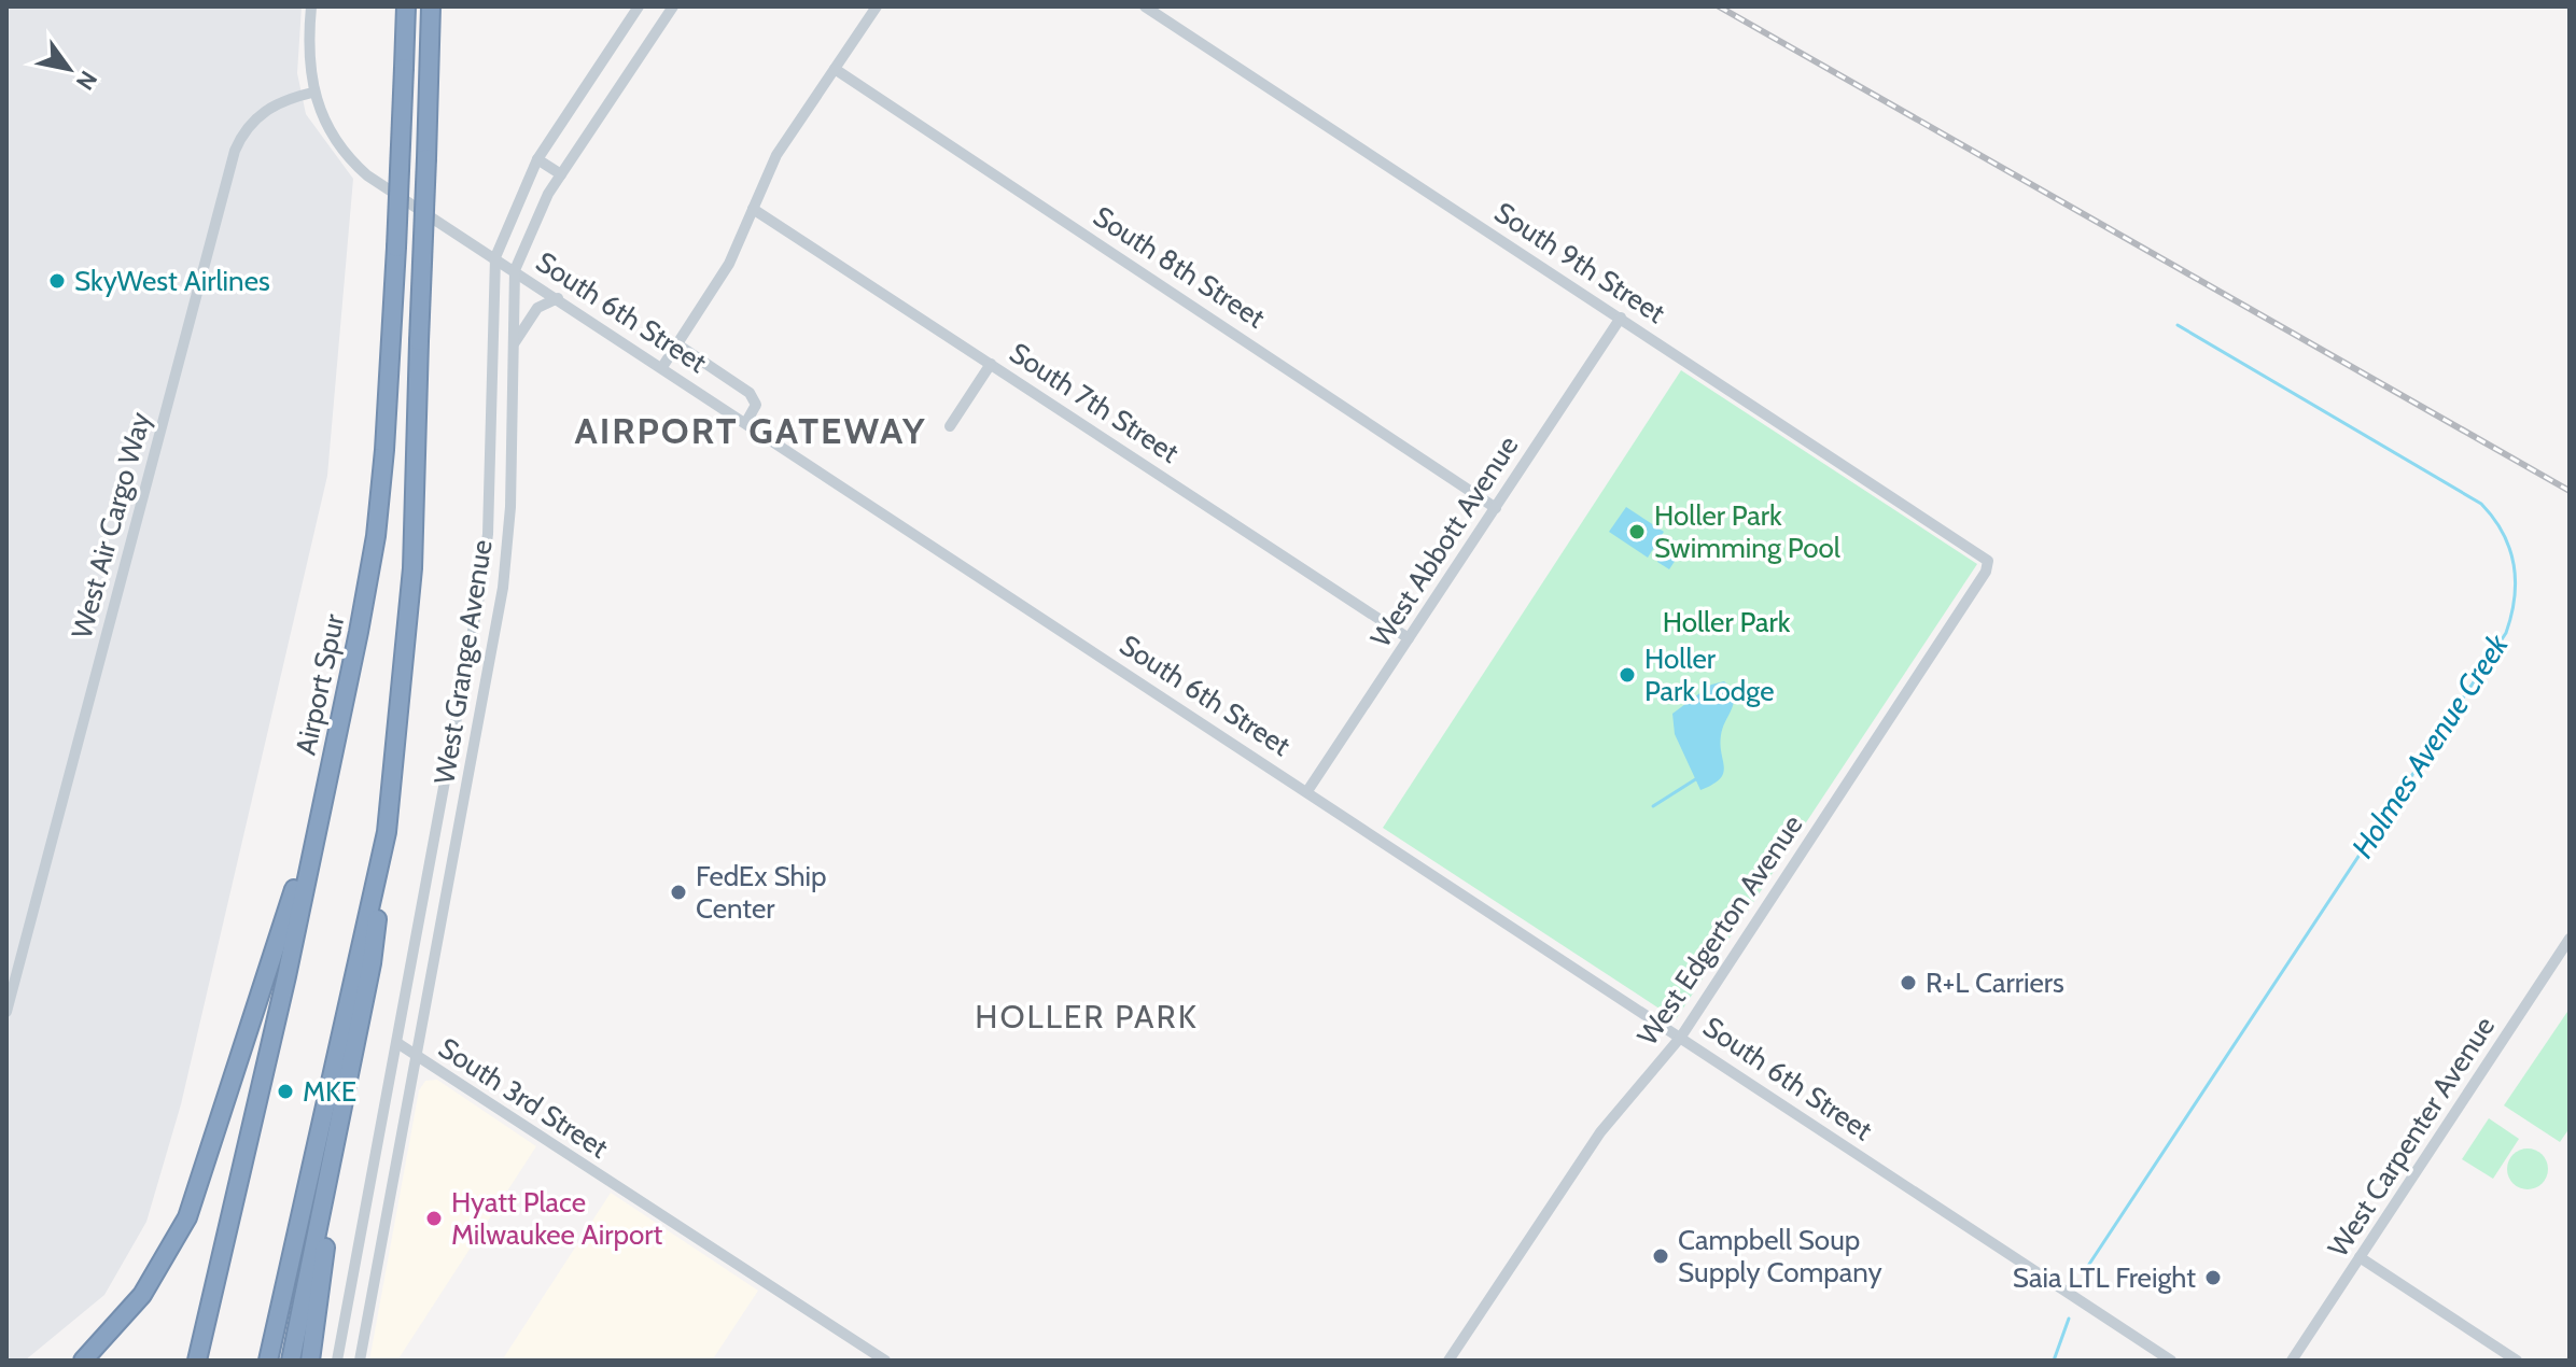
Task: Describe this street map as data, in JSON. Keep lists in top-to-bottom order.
{
  "streets": {
    "highway": ["Airport Spur"],
    "street": [
      "South 9th Street",
      "South 8th Street",
      "South 6th Street",
      "South 7th Street",
      "West Air Cargo Way",
      "West Abbott Avenue",
      "West Grange Avenue",
      "West Edgerton Avenue",
      "South 3rd Street",
      "West Carpenter Avenue"
    ]
  },
  "crossings": [
    ["South 9th Street", "West Abbott Avenue"],
    ["South 9th Street", "West Edgerton Avenue"],
    ["South 8th Street", "West Abbott Avenue"],
    ["South 6th Street", "West Air Cargo Way"],
    ["South 6th Street", "West Abbott Avenue"],
    ["South 6th Street", "West Grange Avenue"],
    ["South 6th Street", "West Edgerton Avenue"],
    ["South 7th Street", "West Abbott Avenue"],
    ["West Grange Avenue", "South 3rd Street"]
  ],
  "districts": ["AIRPORT GATEWAY", "HOLLER PARK"],
  "water": ["Holmes Avenue Creek"],
  "parks": ["Holler Park"],
  "places": [
    "SkyWest Airlines",
    "Holler Park Swimming Pool",
    "Holler Park Lodge",
    "FedEx Ship Center",
    "R+L Carriers",
    "MKE",
    "Hyatt Place Milwaukee Airport",
    "Campbell Soup Supply Company",
    "Saia LTL Freight"
  ],
  "north": "bottom right"
}
